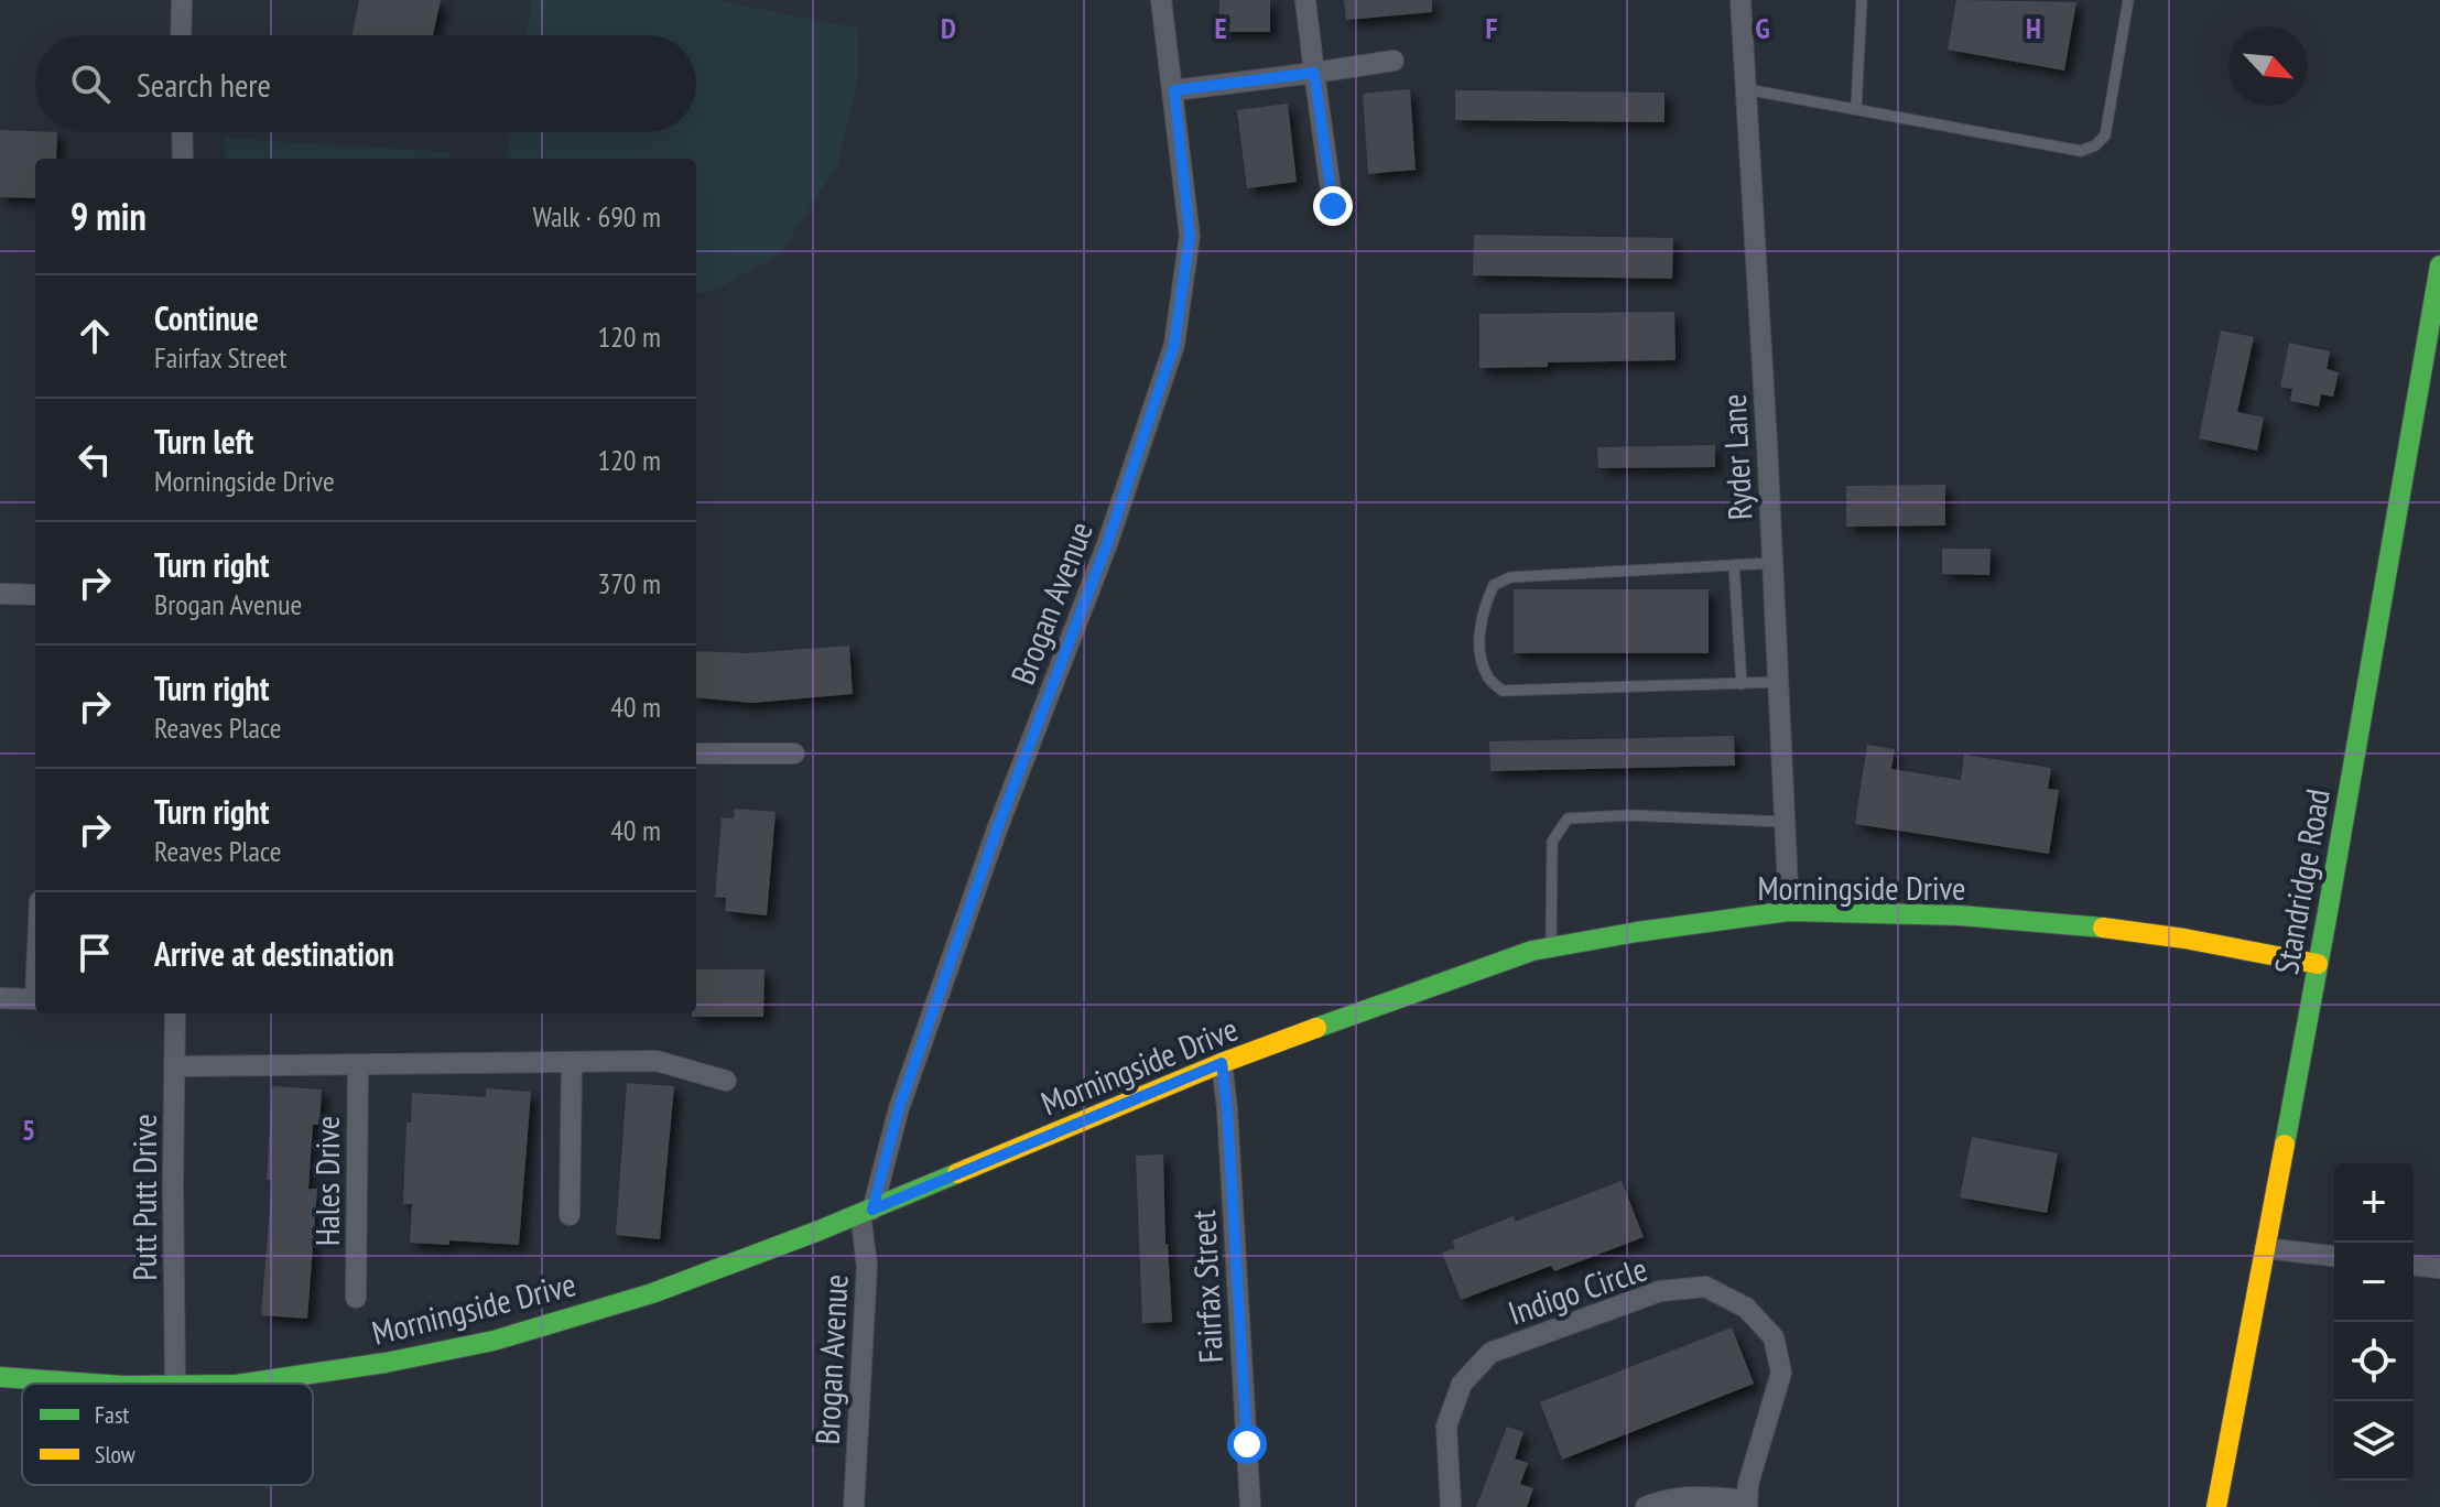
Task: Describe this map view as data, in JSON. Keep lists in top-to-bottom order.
{
  "streets": {
    "street": [
      "Ryder Lane",
      "Brogan Avenue",
      "Standridge Road",
      "Morningside Drive",
      "Hales Drive",
      "Putt Putt Drive",
      "Fairfax Street",
      "Indigo Circle"
    ]
  },
  "crossings": [
    ["Ryder Lane", "Morningside Drive"],
    ["Brogan Avenue", "Morningside Drive"],
    ["Standridge Road", "Morningside Drive"],
    ["Morningside Drive", "Fairfax Street"]
  ],
  "legend": ["Fast", "Slow"],
  "north": "bottom right",
  "page": {
    "search": "Search here",
    "heading": ["9 min", "Walk · 690 m"],
    "list": [
      ["Continue", "Fairfax Street", "120 m"],
      ["Turn left", "Morningside Drive", "120 m"],
      ["Turn right", "Brogan Avenue", "370 m"],
      ["Turn right", "Reaves Place", "40 m"],
      ["Turn right", "Reaves Place", "40 m"],
      "Arrive at destination"
    ],
    "map_buttons": ["+", "−"]
  },
  "grid": {
    "columns": [
      "D",
      "E",
      "F",
      "G",
      "H"
    ],
    "rows": ["5"]
  }
}
